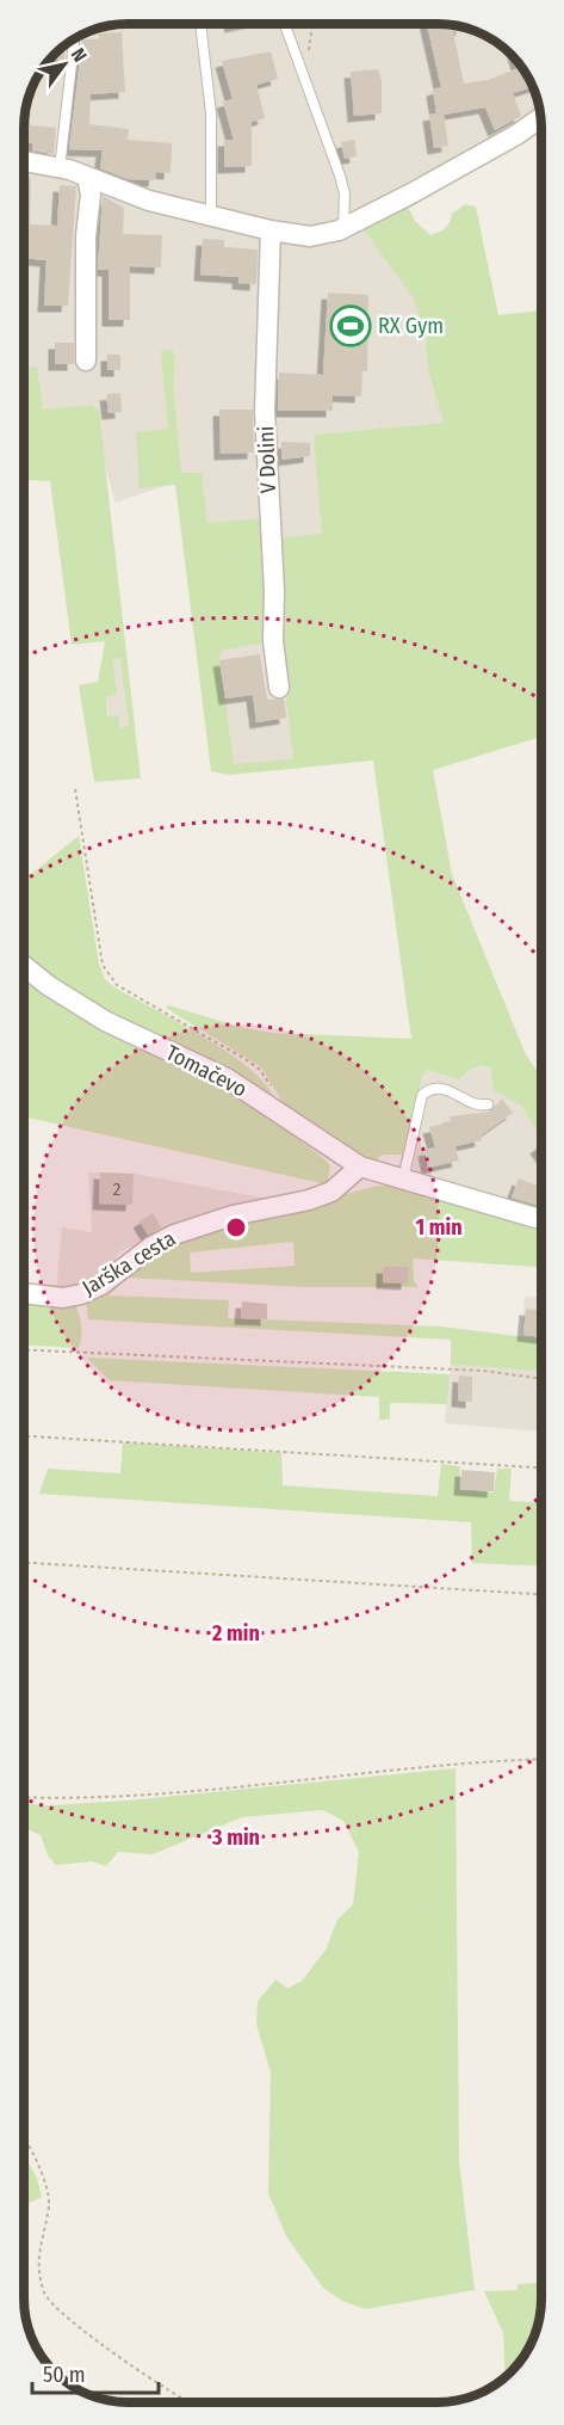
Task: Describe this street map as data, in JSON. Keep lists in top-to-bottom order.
{
  "streets": {
    "street": ["V Dolini", "Tomačevo", "Jarška cesta"]
  },
  "crossings": [
    ["Tomačevo", "Jarška cesta"]
  ],
  "places": {
    "sports": ["RX Gym"]
  },
  "house_numbers": ["2"],
  "scale_bar": "50 m",
  "north": "top right",
  "rings": ["1 min", "2 min", "3 min"]
}
